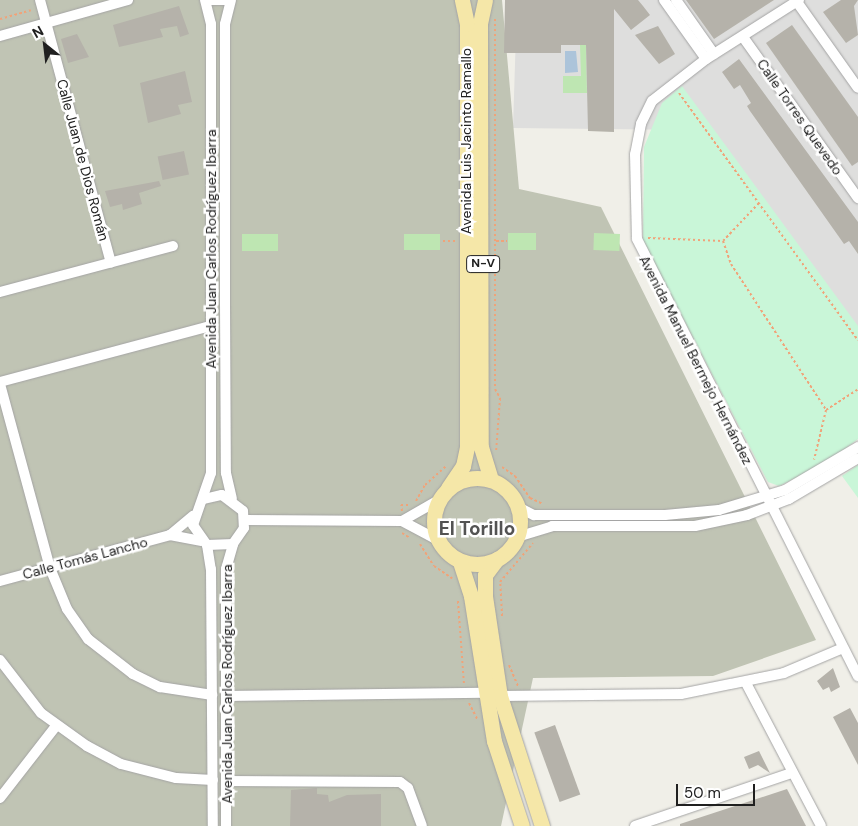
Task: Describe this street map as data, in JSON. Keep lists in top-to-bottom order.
{
  "streets": {
    "main road": ["Avenida Luis Jacinto Ramallo", "N-V"],
    "street": [
      "Calle Torres Quevedo",
      "Calle Juan de Dios Román",
      "Avenida Juan Carlos Rodríguez Ibarra",
      "Avenida Manuel Bermejo Hernández",
      "Calle Tomás Lancho"
    ]
  },
  "crossings": [
    ["Calle Torres Quevedo", "Avenida Manuel Bermejo Hernández"],
    ["Avenida Juan Carlos Rodríguez Ibarra", "Calle Tomás Lancho"]
  ],
  "districts": ["El Torillo"],
  "scale_bar": "50 m",
  "north": "top left"
}
